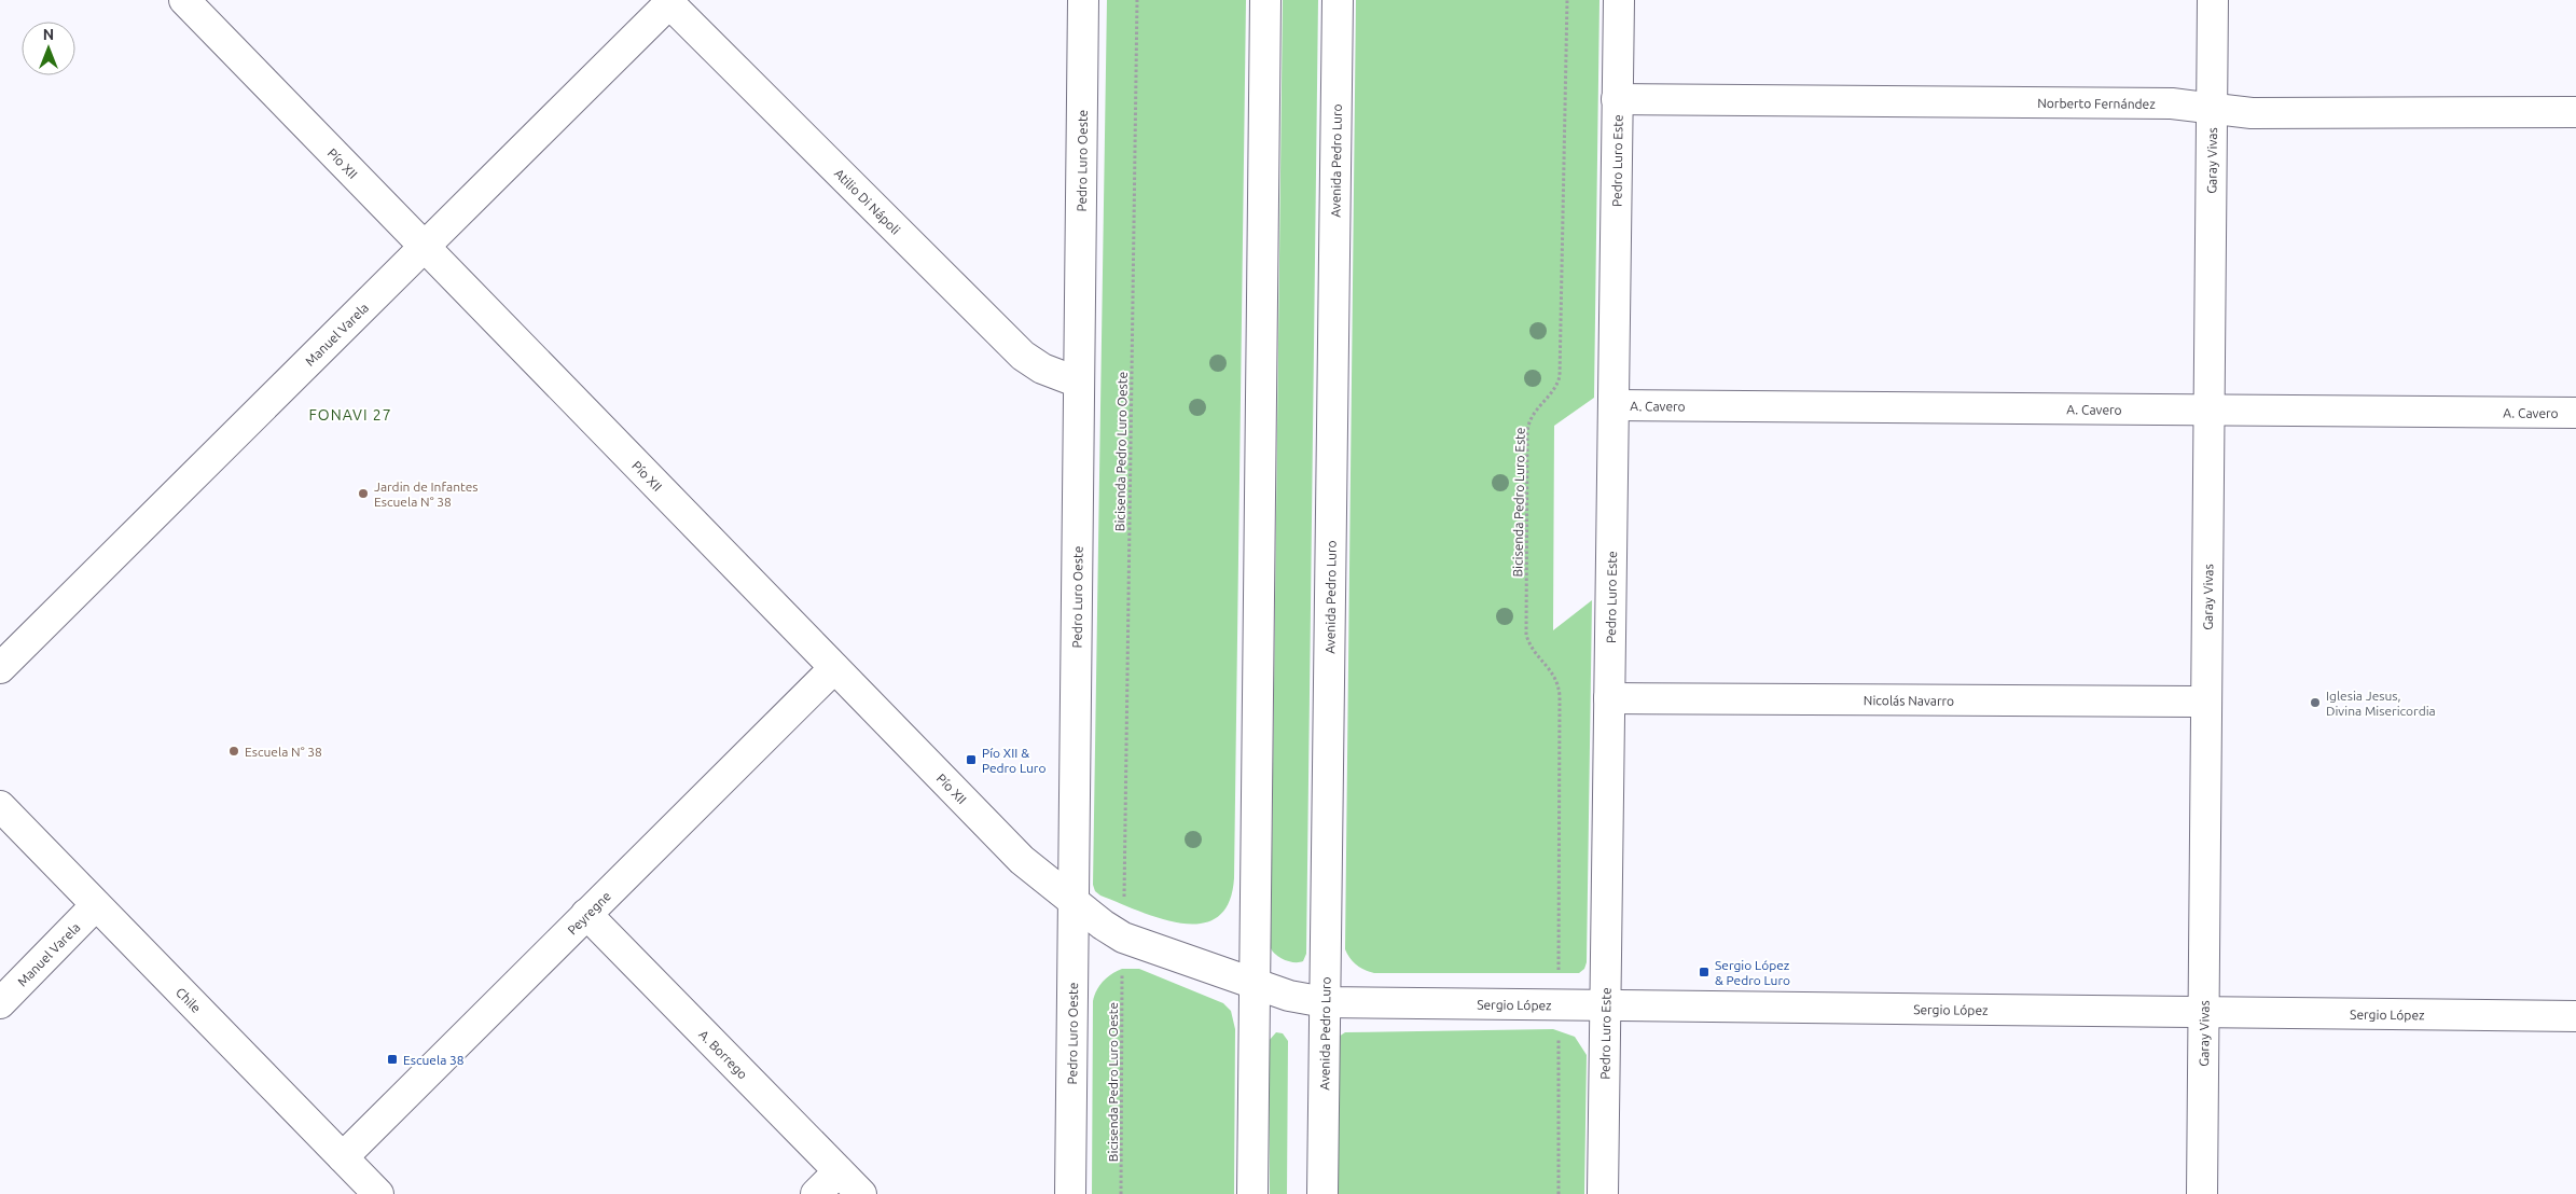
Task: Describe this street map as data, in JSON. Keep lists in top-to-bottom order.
{
  "streets": {
    "street": [
      "Norberto Fernández",
      "Pedro Luro Oeste",
      "Avenida Pedro Luro",
      "Pedro Luro Este",
      "Garay Vivas",
      "Pío XII",
      "Atilio Di Nápoli",
      "Manuel Varela",
      "A. Cavero",
      "Nicolás Navarro",
      "Peyregne",
      "Chile",
      "Sergio López",
      "A. Borrego"
    ],
    "path": ["Bicisenda Pedro Luro Oeste", "Bicisenda Pedro Luro Este"]
  },
  "crossings": [
    ["Norberto Fernández", "Pedro Luro Este"],
    ["Norberto Fernández", "Garay Vivas"],
    ["Pedro Luro Oeste", "Pío XII"],
    ["Pedro Luro Oeste", "Atilio Di Nápoli"],
    ["Avenida Pedro Luro", "Pío XII"],
    ["Avenida Pedro Luro", "Sergio López"],
    ["Pedro Luro Este", "A. Cavero"],
    ["Pedro Luro Este", "Nicolás Navarro"],
    ["Pedro Luro Este", "Sergio López"],
    ["Garay Vivas", "A. Cavero"],
    ["Garay Vivas", "Nicolás Navarro"],
    ["Garay Vivas", "Sergio López"],
    ["Pío XII", "Manuel Varela"],
    ["Pío XII", "Peyregne"],
    ["Pío XII", "Sergio López"],
    ["Atilio Di Nápoli", "Manuel Varela"],
    ["Manuel Varela", "Chile"],
    ["Peyregne", "Chile"],
    ["Peyregne", "A. Borrego"]
  ],
  "districts": ["FONAVI 27"],
  "places": {
    "other": ["Jardin de Infantes Escuela N° 38", "Iglesia Jesus, Divina Misericordia", "Escuela N° 38"],
    "transit": ["Pío XII & Pedro Luro", "Sergio López & Pedro Luro", "Escuela 38"]
  },
  "north": "top"
}
